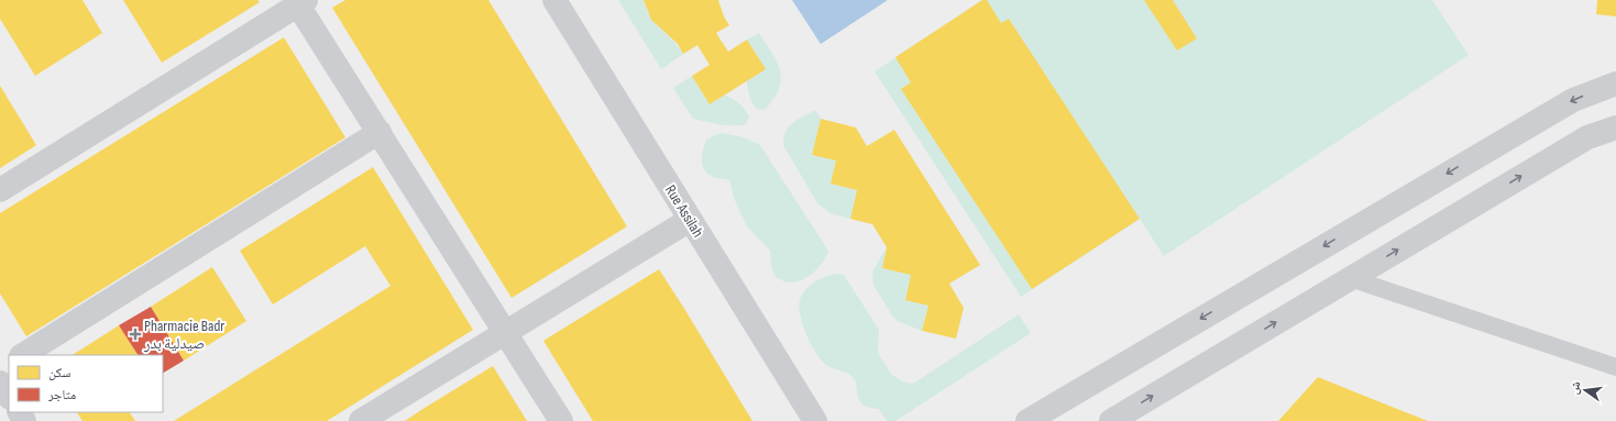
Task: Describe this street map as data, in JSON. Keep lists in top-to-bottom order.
{
  "streets": {
    "street": ["Rue Assilah"]
  },
  "places": {
    "health": ["Pharmacie Badr صيدلية بدر"]
  },
  "legend": ["سكن", "متاجر"],
  "north": "left"
}
